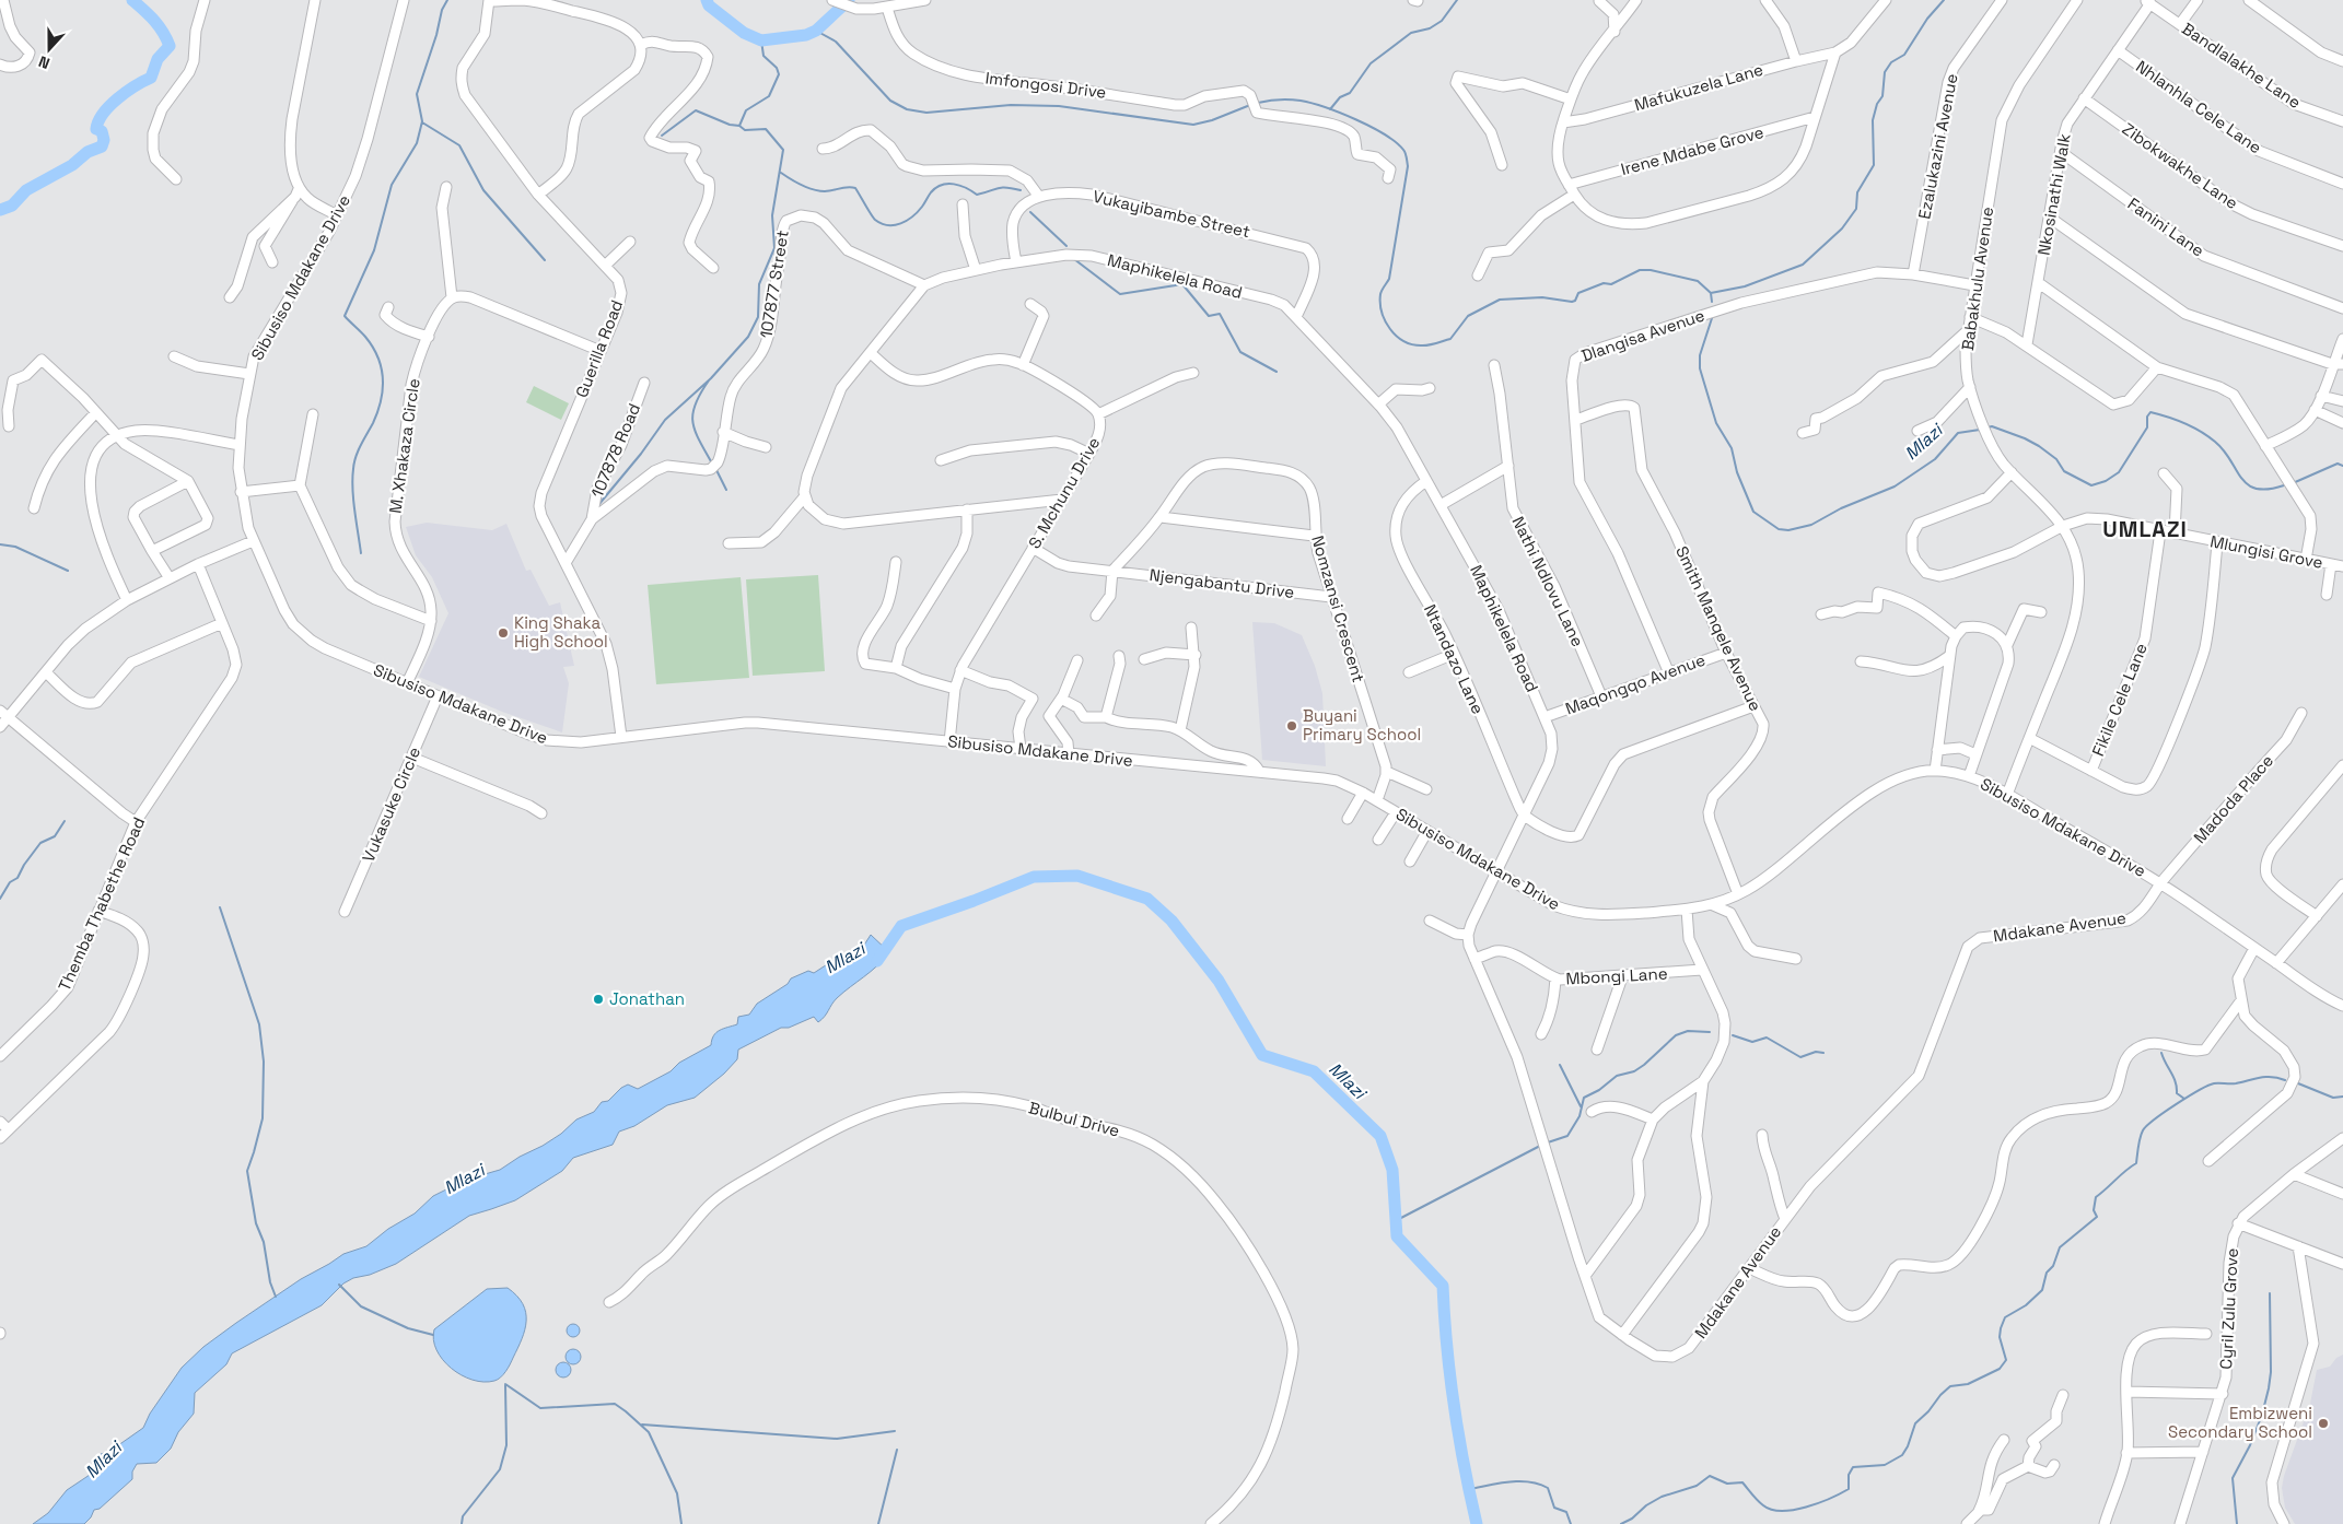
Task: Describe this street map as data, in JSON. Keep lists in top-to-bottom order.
{
  "streets": {
    "street": [
      "Bandlalakhe Lane",
      "Imfongosi Drive",
      "Mafukuzela Lane",
      "Nhlanhla Cele Lane",
      "Ezalukazini Avenue",
      "Irene Mdabe Grove",
      "Zibokwakhe Lane",
      "Nkosinathi Walk",
      "Vukayibambe Street",
      "Fanini Lane",
      "Maphikelela Road",
      "Sibusiso Mdakane Drive",
      "Babakhulu Avenue",
      "107877 Street",
      "Dlangisa Avenue",
      "Guerilla Road",
      "M. Xhakaza Circle",
      "107878 Road",
      "S. Mchunu Drive",
      "Mlungisi Grove",
      "Nathi Ndlovu Lane",
      "Njengabantu Drive",
      "Nomzansi Crescent",
      "Smith Manqele Avenue",
      "Ntandazo Lane",
      "Maqongqo Avenue",
      "Fikile Cele Lane",
      "Madoda Place",
      "Vukasuke Circle",
      "Themba Thabethe Road",
      "Mdakane Avenue",
      "Mbongi Lane",
      "Bulbul Drive",
      "Cyril Zulu Grove"
    ]
  },
  "crossings": [
    ["Bandlalakhe Lane", "Nkosinathi Walk"],
    ["Nhlanhla Cele Lane", "Nkosinathi Walk"],
    ["Ezalukazini Avenue", "Dlangisa Avenue"],
    ["Zibokwakhe Lane", "Nkosinathi Walk"],
    ["Nkosinathi Walk", "Fanini Lane"],
    ["Vukayibambe Street", "Maphikelela Road"],
    ["Maphikelela Road", "Sibusiso Mdakane Drive"],
    ["Maphikelela Road", "107877 Street"],
    ["Maphikelela Road", "Ntandazo Lane"],
    ["Maphikelela Road", "Maqongqo Avenue"],
    ["Sibusiso Mdakane Drive", "Babakhulu Avenue"],
    ["Sibusiso Mdakane Drive", "Guerilla Road"],
    ["Sibusiso Mdakane Drive", "M. Xhakaza Circle"],
    ["Sibusiso Mdakane Drive", "S. Mchunu Drive"],
    ["Sibusiso Mdakane Drive", "Smith Manqele Avenue"],
    ["Sibusiso Mdakane Drive", "Madoda Place"],
    ["Sibusiso Mdakane Drive", "Vukasuke Circle"],
    ["Sibusiso Mdakane Drive", "Mdakane Avenue"],
    ["Babakhulu Avenue", "Dlangisa Avenue"],
    ["Babakhulu Avenue", "Mlungisi Grove"],
    ["107877 Street", "Guerilla Road"],
    ["107877 Street", "107878 Road"],
    ["Dlangisa Avenue", "Smith Manqele Avenue"],
    ["Dlangisa Avenue", "Maqongqo Avenue"],
    ["Mlungisi Grove", "Fikile Cele Lane"],
    ["Nathi Ndlovu Lane", "Maqongqo Avenue"],
    ["Njengabantu Drive", "Nomzansi Crescent"],
    ["Smith Manqele Avenue", "Maqongqo Avenue"],
    ["Madoda Place", "Mdakane Avenue"],
    ["Mdakane Avenue", "Mbongi Lane"]
  ],
  "districts": ["UMLAZI"],
  "water": ["Mlazi"],
  "places": [
    "King Shaka High School",
    "Buyani Primary School",
    "Jonathan",
    "Embizweni Secondary School"
  ],
  "north": "bottom"
}
